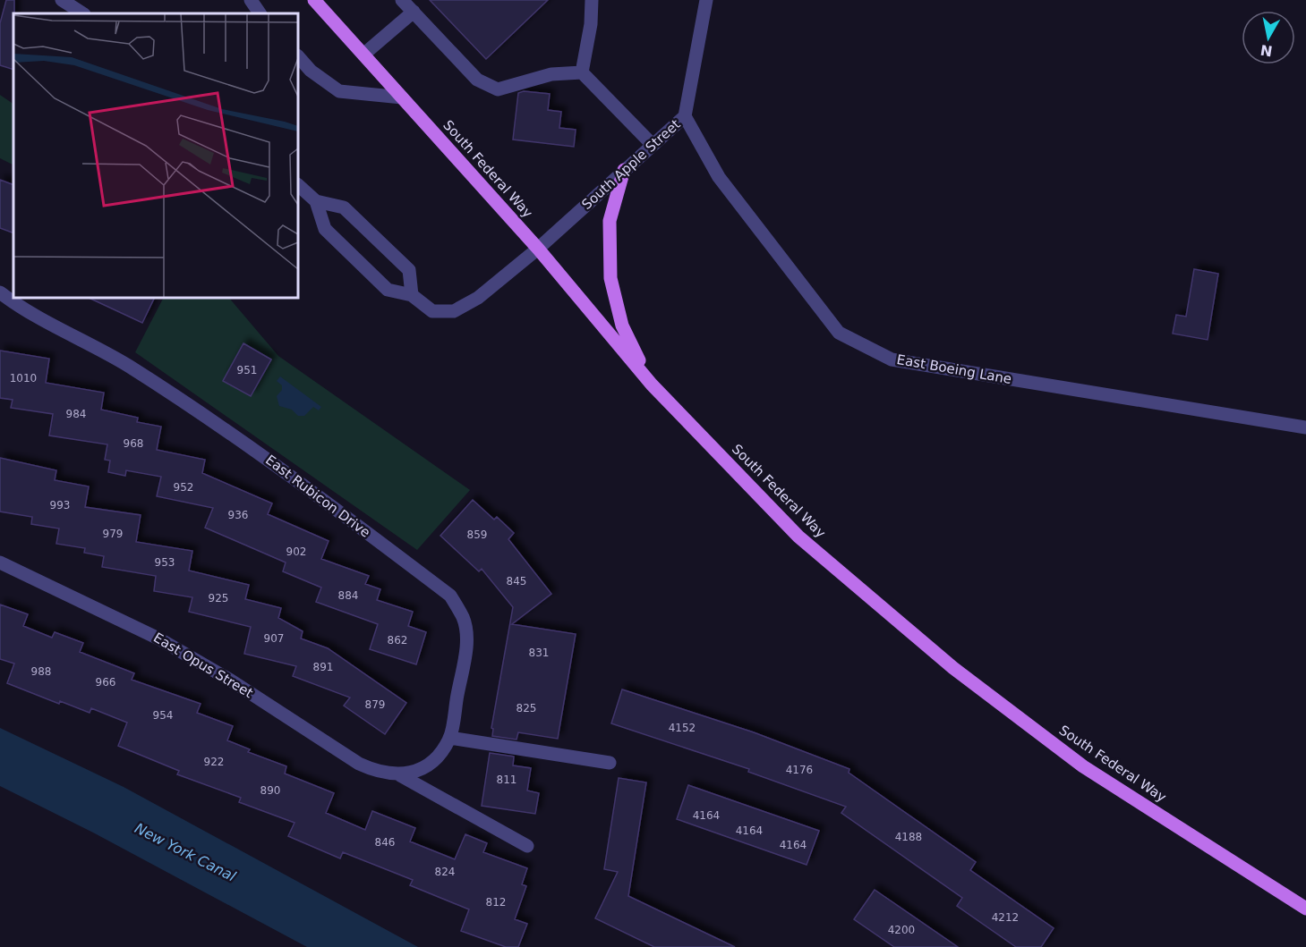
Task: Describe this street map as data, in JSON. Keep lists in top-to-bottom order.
{
  "streets": {
    "main road": ["South Federal Way"],
    "street": [
      "South Apple Street",
      "East Boeing Lane",
      "East Rubicon Drive",
      "East Opus Street"
    ]
  },
  "crossings": [
    ["South Apple Street", "South Federal Way"],
    ["South Apple Street", "East Boeing Lane"],
    ["East Rubicon Drive", "East Opus Street"]
  ],
  "water": ["New York Canal"],
  "house_numbers": [
    "951",
    "1010",
    "984",
    "968",
    "952",
    "993",
    "936",
    "979",
    "859",
    "902",
    "953",
    "845",
    "884",
    "925",
    "907",
    "862",
    "831",
    "891",
    "988",
    "966",
    "879",
    "825",
    "954",
    "4152",
    "922",
    "4176",
    "811",
    "890",
    "4164",
    "4164",
    "4188",
    "846",
    "4164",
    "824",
    "812",
    "4212",
    "4200"
  ],
  "north": "bottom"
}
